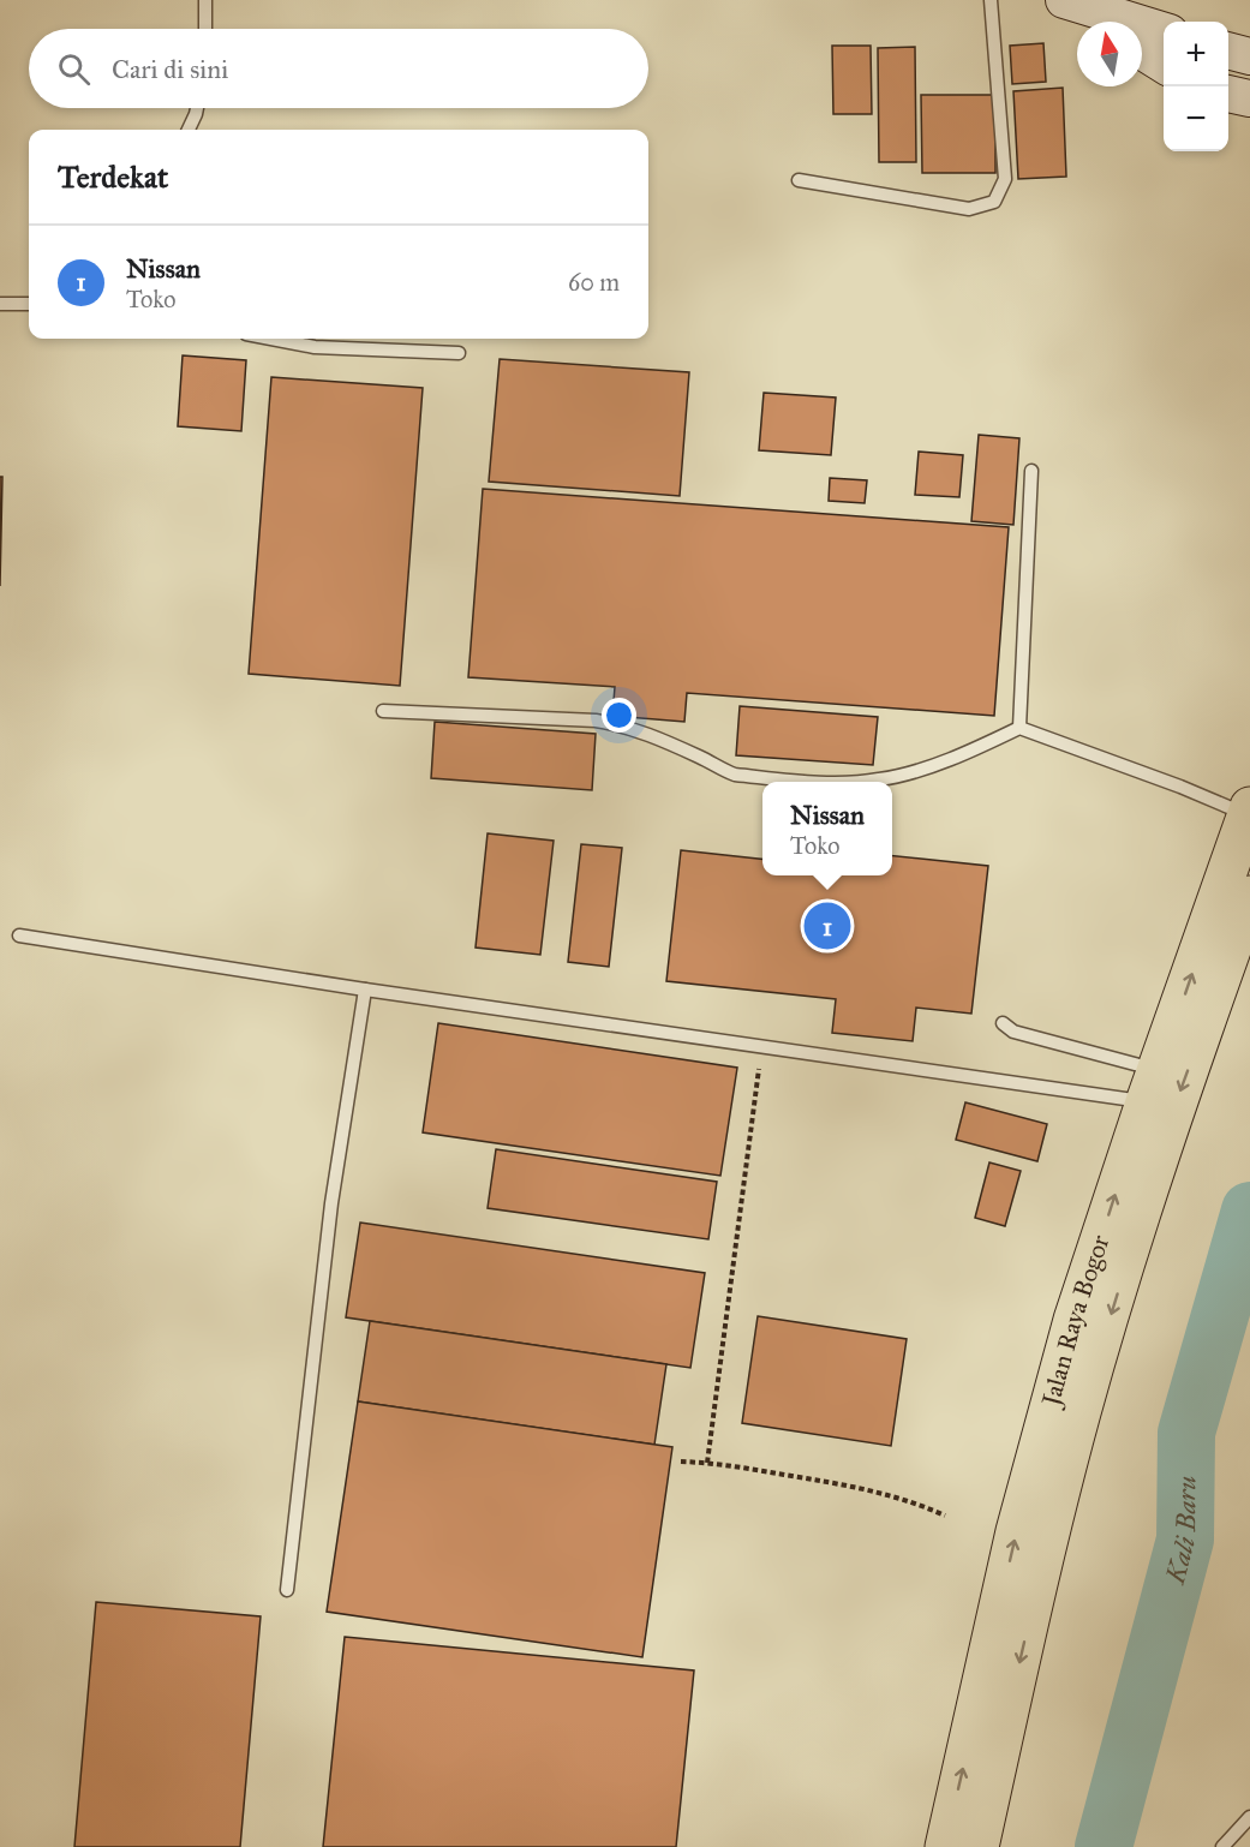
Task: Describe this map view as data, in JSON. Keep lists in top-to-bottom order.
{
  "streets": {
    "highway": ["Jalan Raya Bogor"]
  },
  "water": ["Kali Baru"],
  "north": "top",
  "page": {
    "map_buttons": ["+", "−"],
    "search": "Cari di sini",
    "heading": "Terdekat",
    "list": [
      {
        "mark": "1",
        "name": "Nissan",
        "note": "Toko",
        "value": "60 m"
      }
    ],
    "popup": ["Nissan", "Toko"],
    "pins": "1"
  }
}
